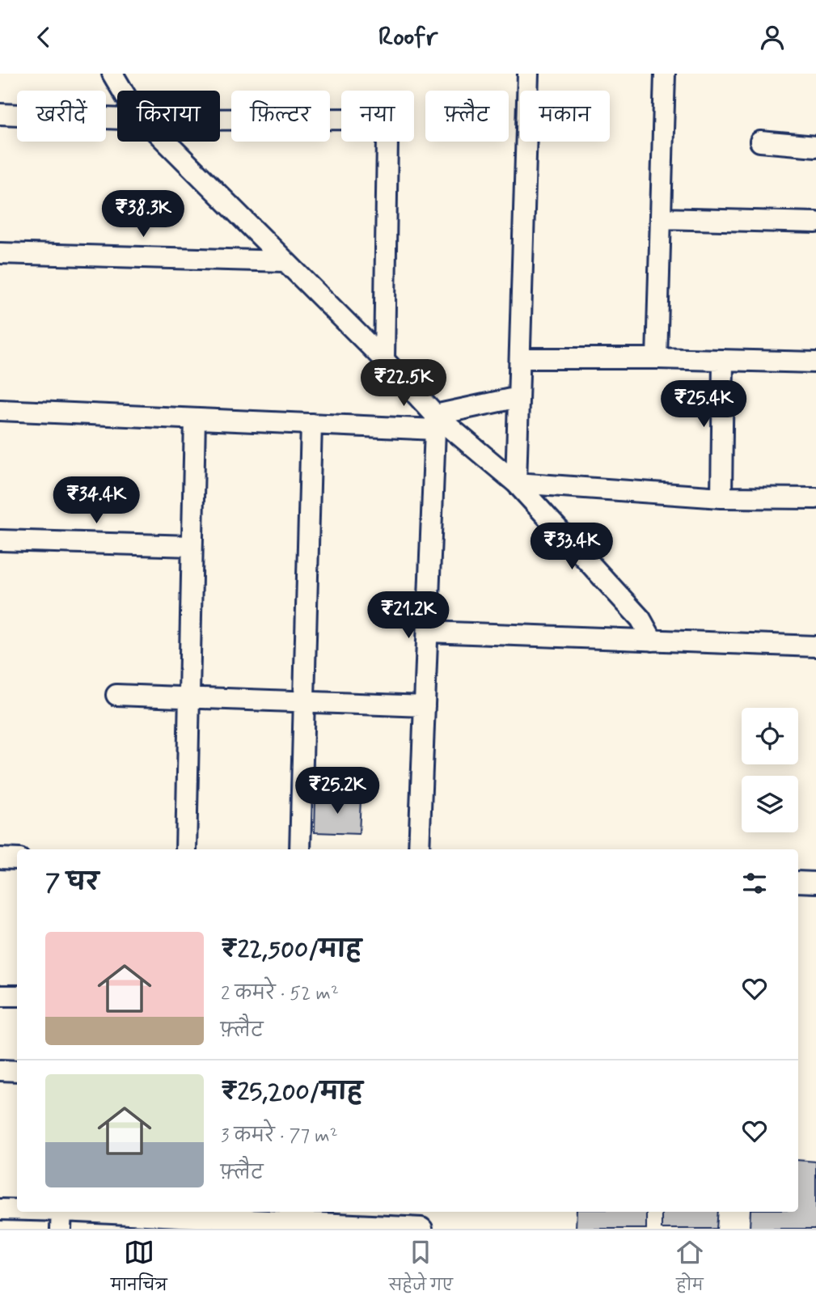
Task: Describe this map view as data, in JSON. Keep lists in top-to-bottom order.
{
  "page": {
    "header": "Roofr",
    "chip": [
      "खरीदें",
      "किराया",
      "फ़िल्टर",
      "नया",
      "फ़्लैट",
      "मकान"
    ],
    "price": [
      "₹38.3K",
      "₹22.5K",
      "₹25.4K",
      "₹34.4K",
      "₹33.4K",
      "₹21.2K",
      "₹25.2K"
    ],
    "heading": "7 घर",
    "list": [
      {
        "name": "₹22,500/माह",
        "note": "2 कमरे · 52 m² · फ़्लैट"
      },
      {
        "name": "₹25,200/माह",
        "note": "3 कमरे · 77 m² · फ़्लैट"
      }
    ],
    "tabs": ["मानचित्र", "सहेजे गए", "होम"]
  }
}
